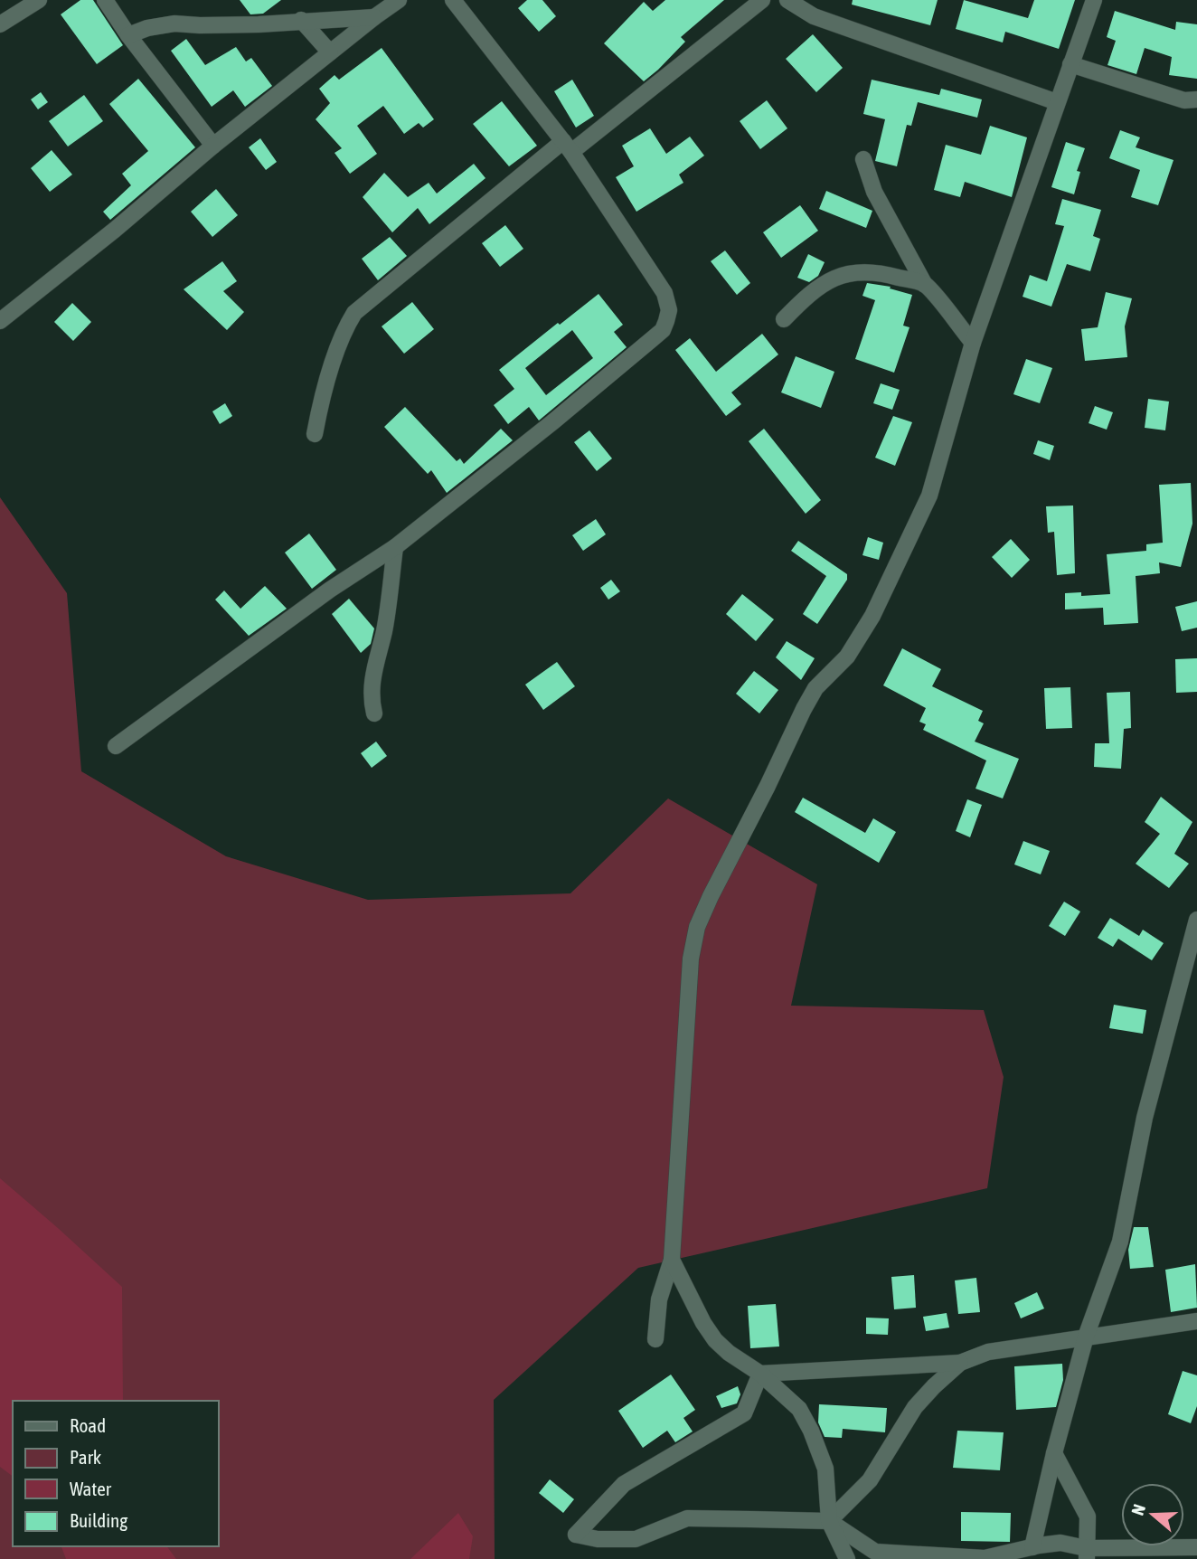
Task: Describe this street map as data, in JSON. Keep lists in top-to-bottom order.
{
  "legend": [
    "Road",
    "Park",
    "Water",
    "Building"
  ],
  "north": "left"
}
